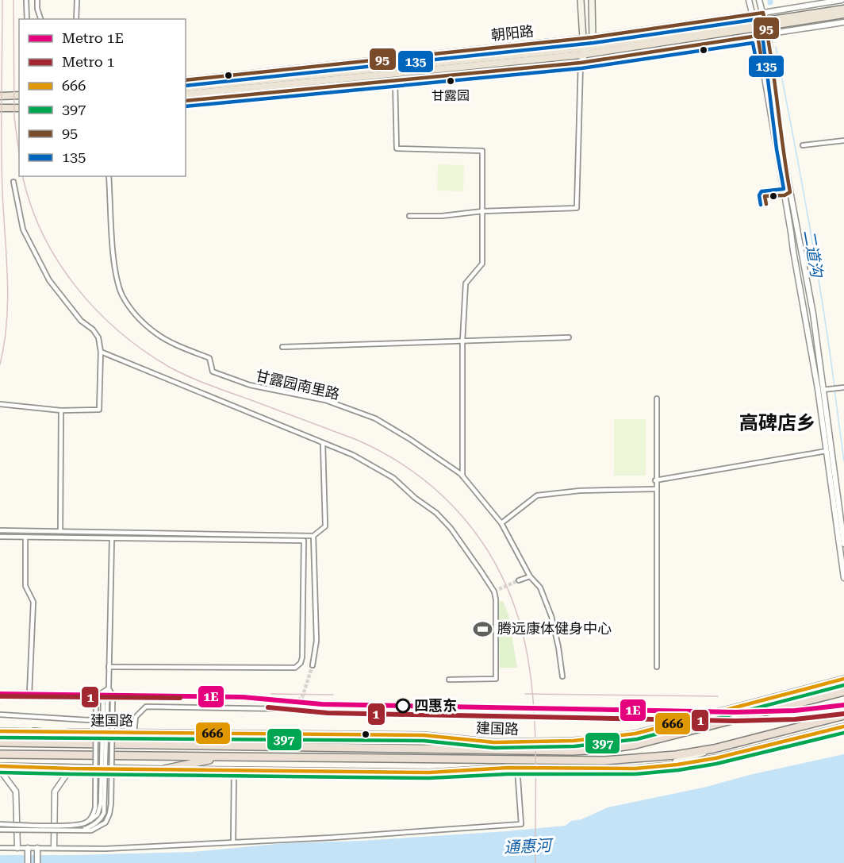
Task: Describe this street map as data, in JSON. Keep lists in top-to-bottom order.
{
  "streets": {
    "highway": ["朝阳路"],
    "main road": ["建国路"],
    "street": ["甘露园南里路"]
  },
  "districts": ["高碑店乡"],
  "water": ["二道沟", "通惠河"],
  "places": {
    "other": ["甘露园", "四惠东"],
    "sports": ["腾远康体健身中心"]
  },
  "lines": [
    "transit line 95",
    "transit line 135",
    "transit line 666",
    "transit line 397",
    "metro line 1E",
    "metro line 1"
  ],
  "legend": [
    "Metro 1E",
    "Metro 1",
    "666",
    "397",
    "95",
    "135"
  ]
}
